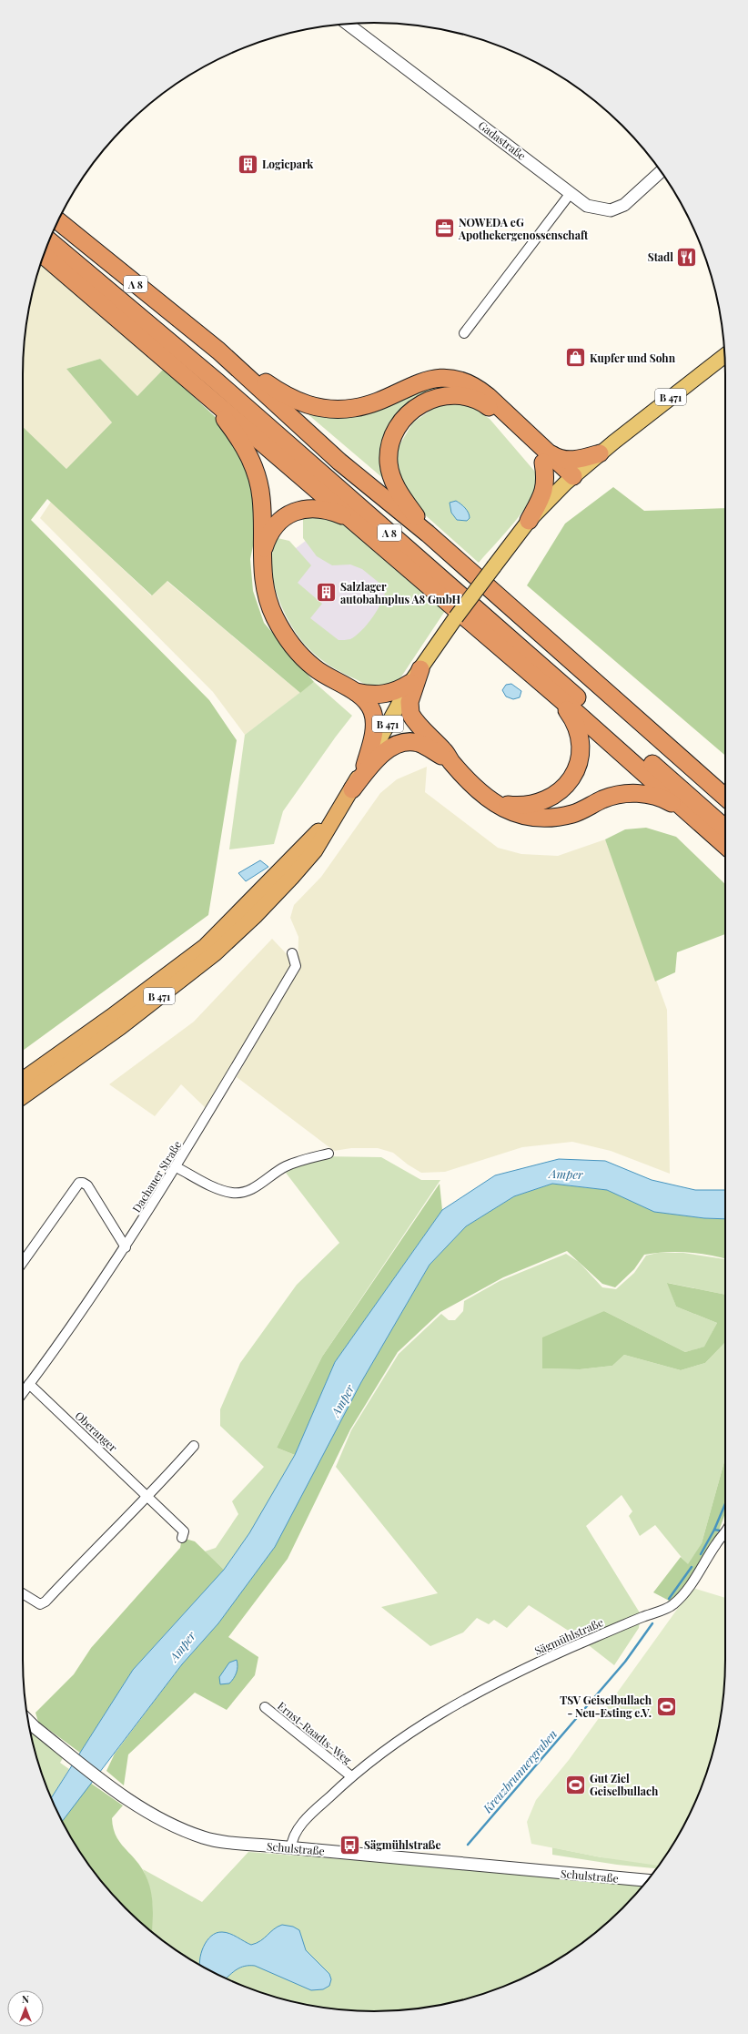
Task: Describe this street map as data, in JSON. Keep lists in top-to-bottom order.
{
  "streets": {
    "highway": ["A 8", "B 471"],
    "street": [
      "Gadastraße",
      "Dachauer Straße",
      "Oberanger",
      "Sägmühlstraße",
      "Ernst-Raadts-Weg",
      "Schulstraße"
    ]
  },
  "crossings": [
    ["Dachauer Straße", "Oberanger"],
    ["Sägmühlstraße", "Ernst-Raadts-Weg"],
    ["Sägmühlstraße", "Schulstraße"]
  ],
  "water": ["Amper", "Kreuzbrunnergraben"],
  "places": {
    "building": ["Logicpark", "Salzlager autobahnplus A8 GmbH"],
    "office": ["NOWEDA eG Apothekergenossenschaft"],
    "restaurant": ["Stadl"],
    "shop": ["Kupfer und Sohn"],
    "sports": ["TSV Geiselbullach - Neu-Esting e.V.", "Gut Ziel Geiselbullach"],
    "bus stop": ["Sägmühlstraße"]
  },
  "north": "top"
}
